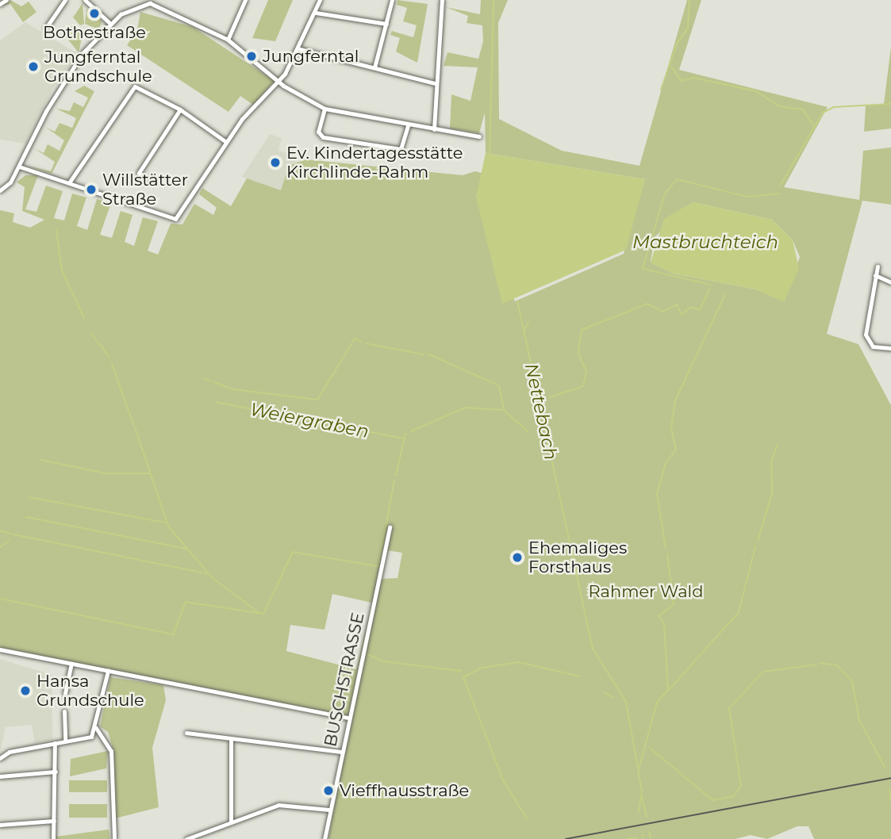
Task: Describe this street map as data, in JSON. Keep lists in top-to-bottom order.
{
  "streets": {
    "street": ["BUSCHSTRASSE"]
  },
  "water": ["Mastbruchteich", "Nettebach", "Weiergraben"],
  "parks": ["Rahmer Wald"],
  "places": [
    "Bothestraße",
    "Jungferntal",
    "Jungferntal Grundschule",
    "Ev. Kindertagesstätte Kirchlinde-Rahm",
    "Willstätter Straße",
    "Ehemaliges Forsthaus",
    "Hansa Grundschule",
    "Vieffhausstraße"
  ]
}
